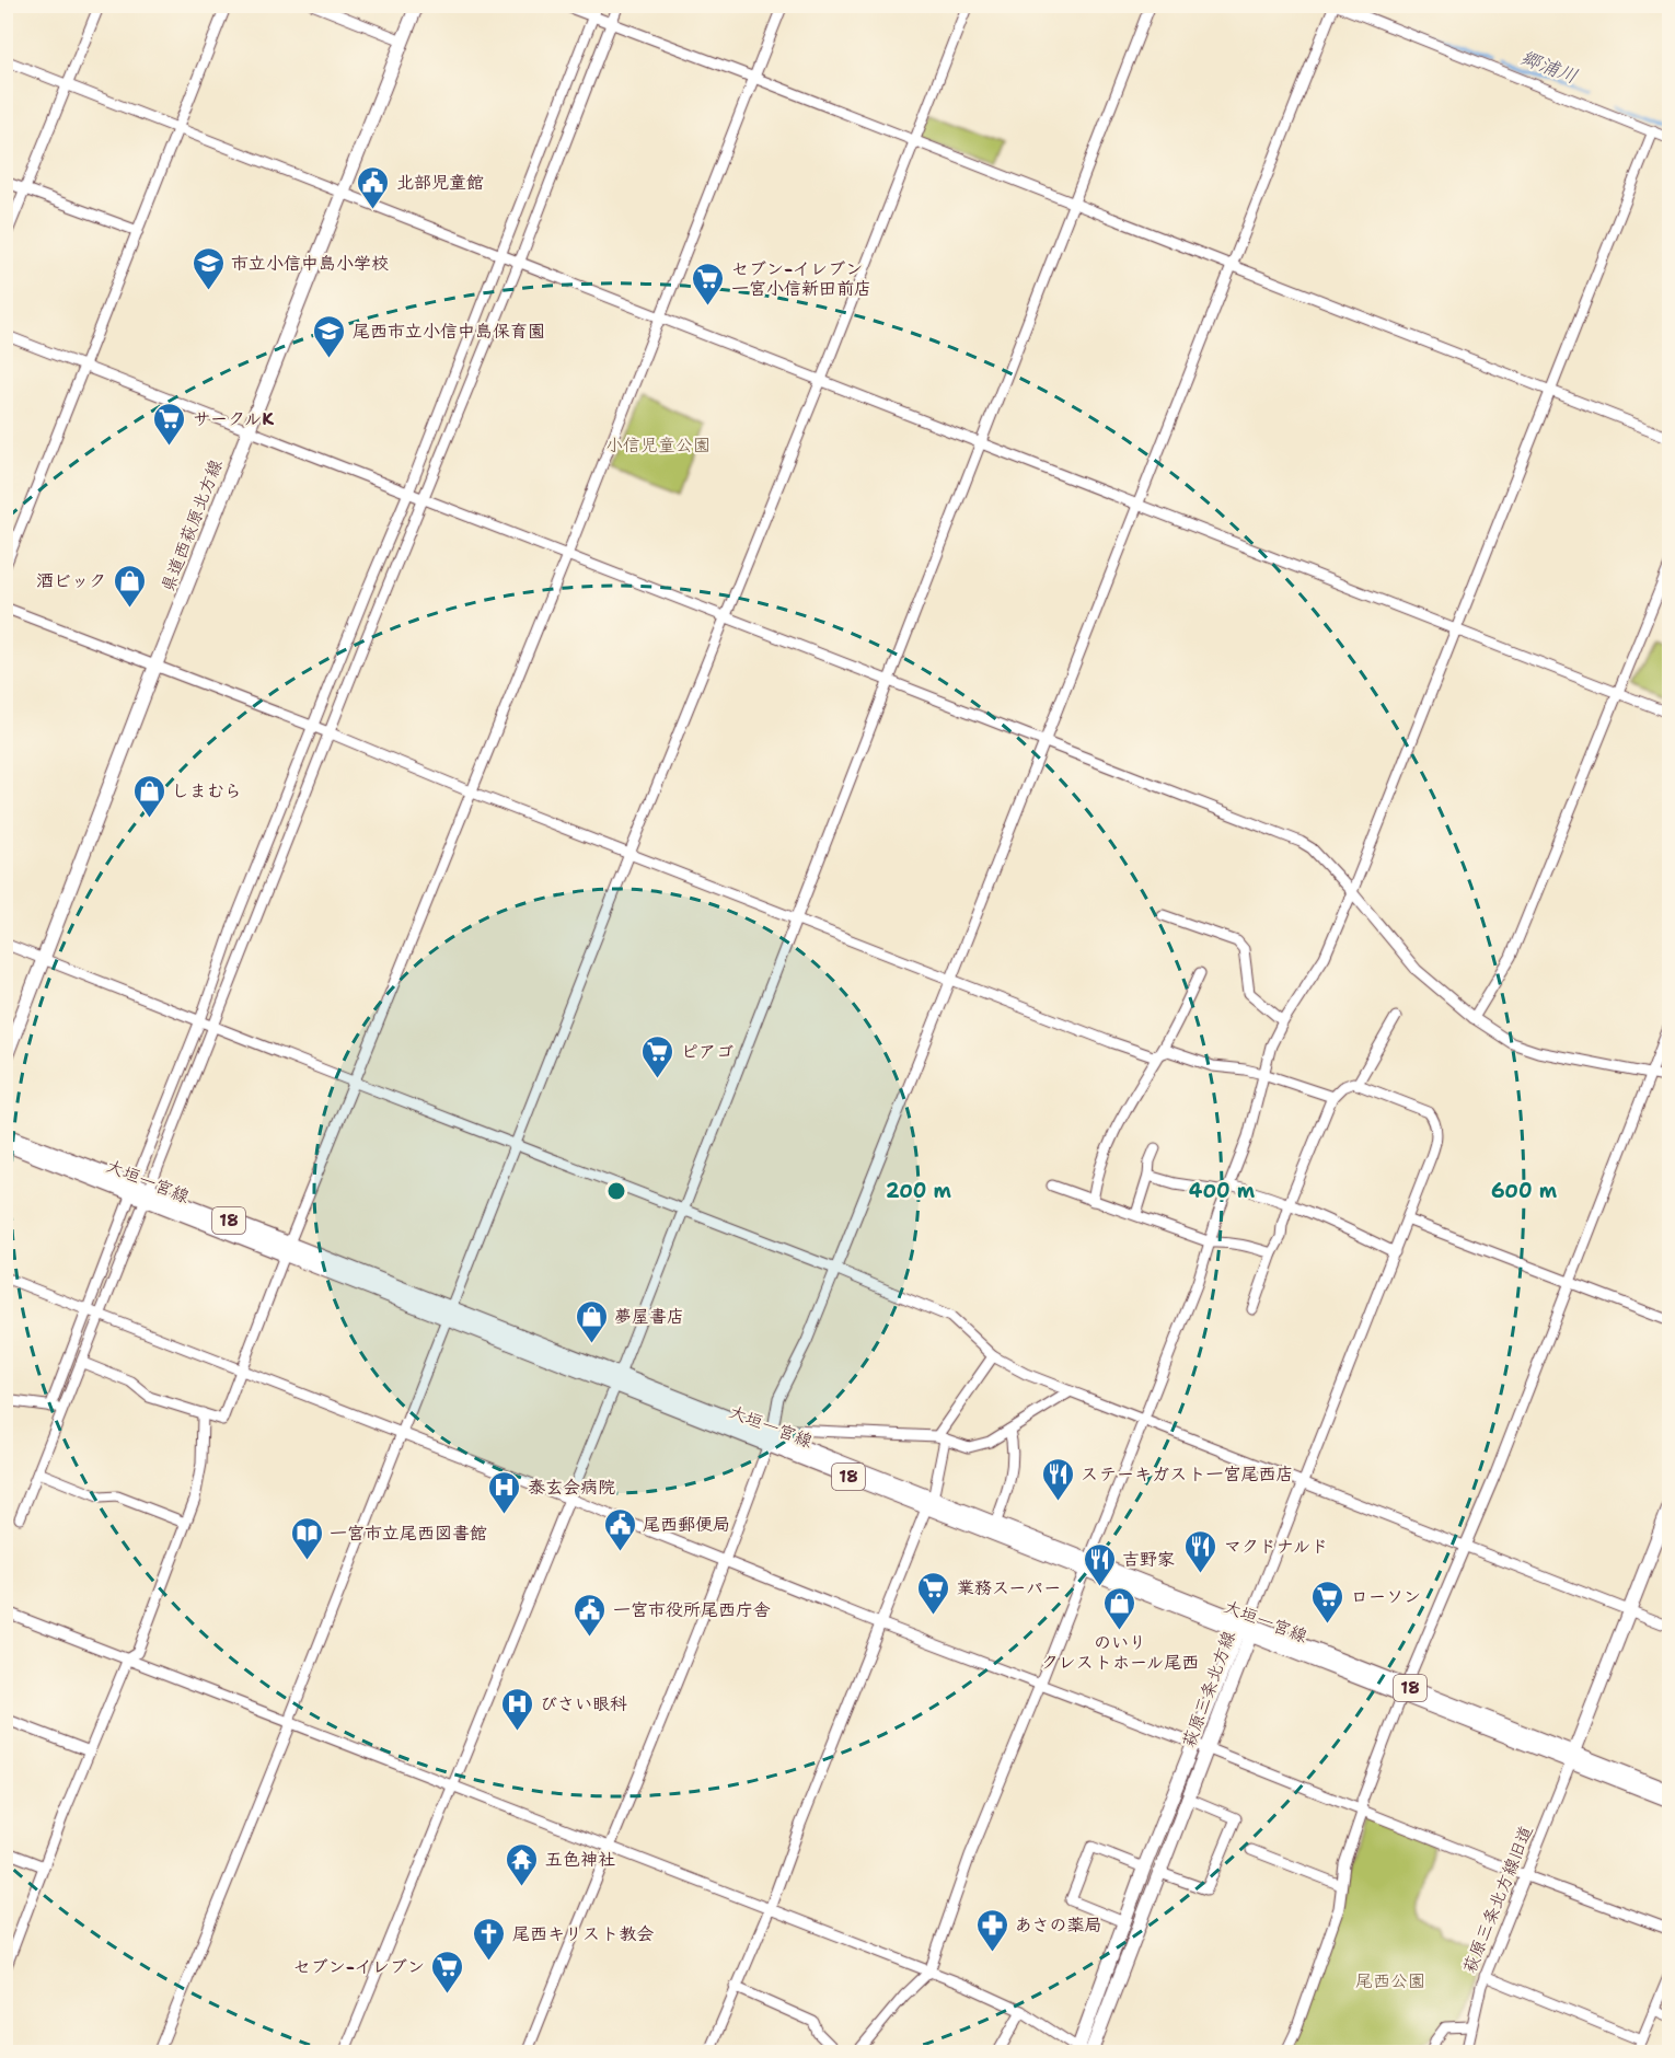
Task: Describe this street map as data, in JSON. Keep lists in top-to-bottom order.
{
  "streets": {
    "main road": [
      "県道西萩原北方線",
      "大垣一宮線",
      "18",
      "萩原三条北方線"
    ],
    "street": ["萩原三条北方線旧道"]
  },
  "crossings": [
    ["大垣一宮線", "萩原三条北方線"],
    ["大垣一宮線", "萩原三条北方線旧道"]
  ],
  "water": ["郷浦川"],
  "parks": ["小信児童公園", "尾西公園"],
  "places": {
    "public building": ["北部児童館", "尾西郵便局", "一宮市役所尾西庁舎"],
    "school or university": ["市立小信中島小学校", "尾西市立小信中島保育園"],
    "supermarket": [
      "セブン-イレブン 一宮小信新田前店",
      "サークルK",
      "ピアゴ",
      "業務スーパー",
      "ローソン",
      "セブン-イレブン"
    ],
    "shop": [
      "酒ビック",
      "しまむら",
      "夢屋書店",
      "のいり クレストホール尾西"
    ],
    "restaurant": ["ステーキガスト一宮尾西店", "マクドナルド", "吉野家"],
    "hospital": ["泰玄会病院", "びさい眼科"],
    "library": ["一宮市立尾西図書館"],
    "temple": ["五色神社"],
    "pharmacy": ["あさの薬局"],
    "church": ["尾西キリスト教会"]
  },
  "rings": ["200 m", "400 m", "600 m"]
}
